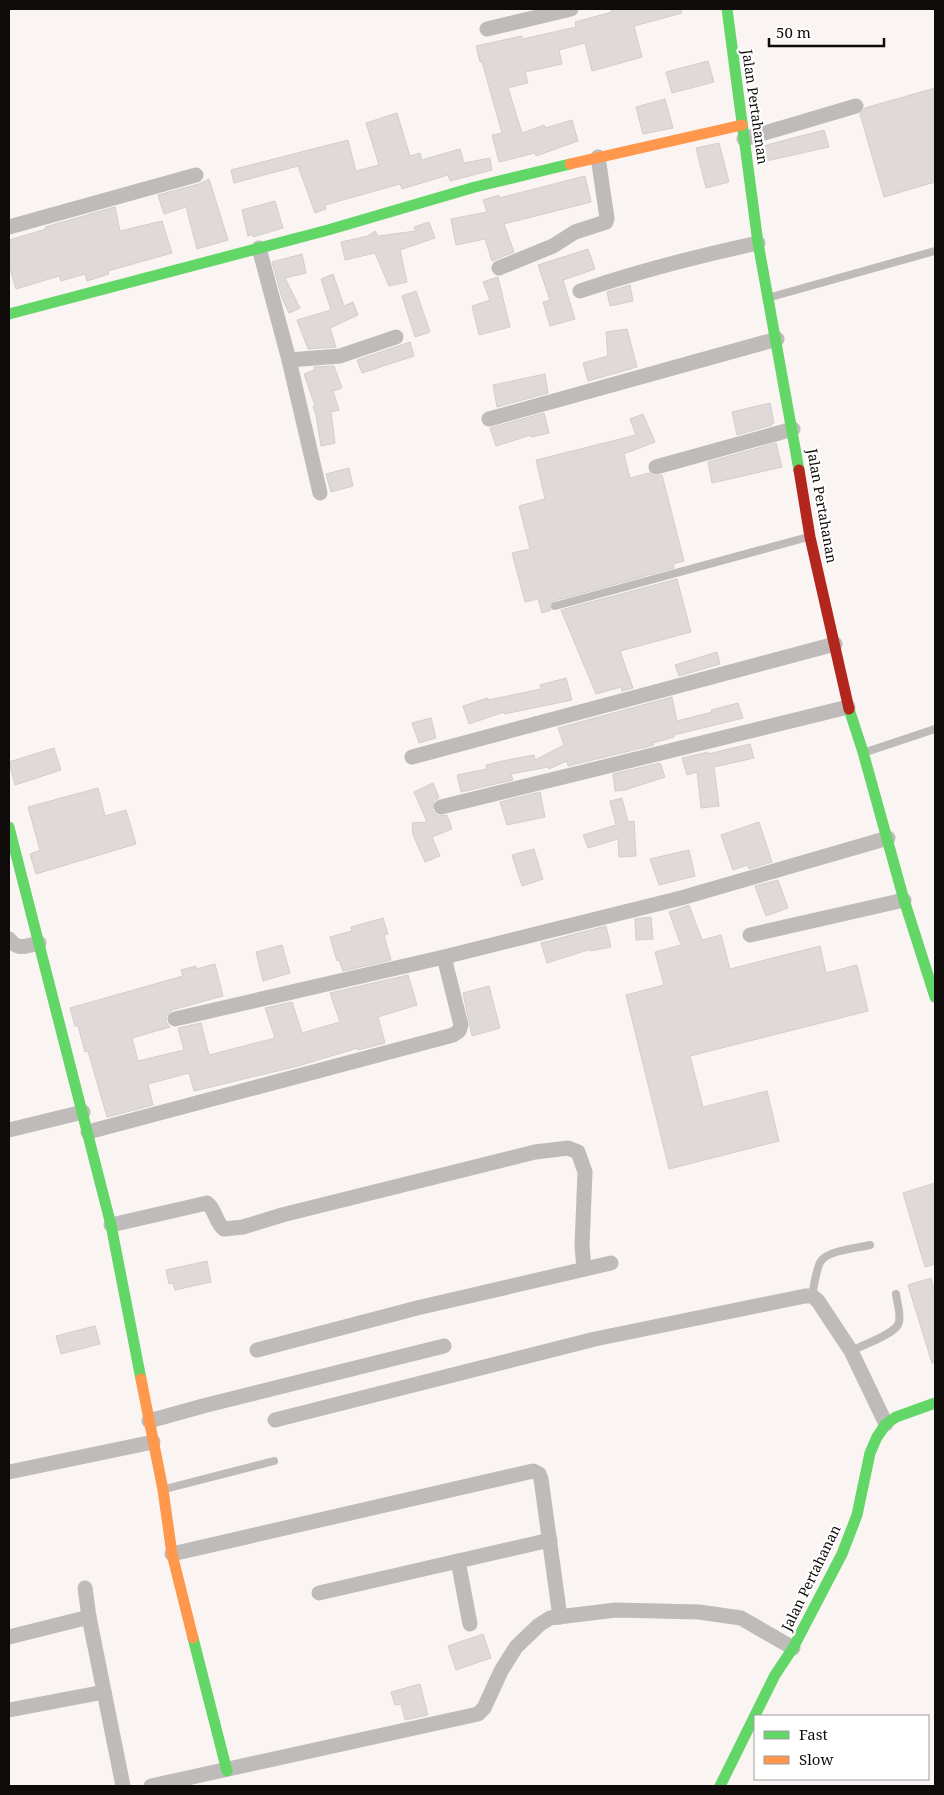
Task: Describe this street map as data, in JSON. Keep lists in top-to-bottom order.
{
  "streets": {
    "street": ["Jalan Pertahanan"]
  },
  "legend": ["Fast", "Slow"],
  "scale_bar": "50 m"
}
